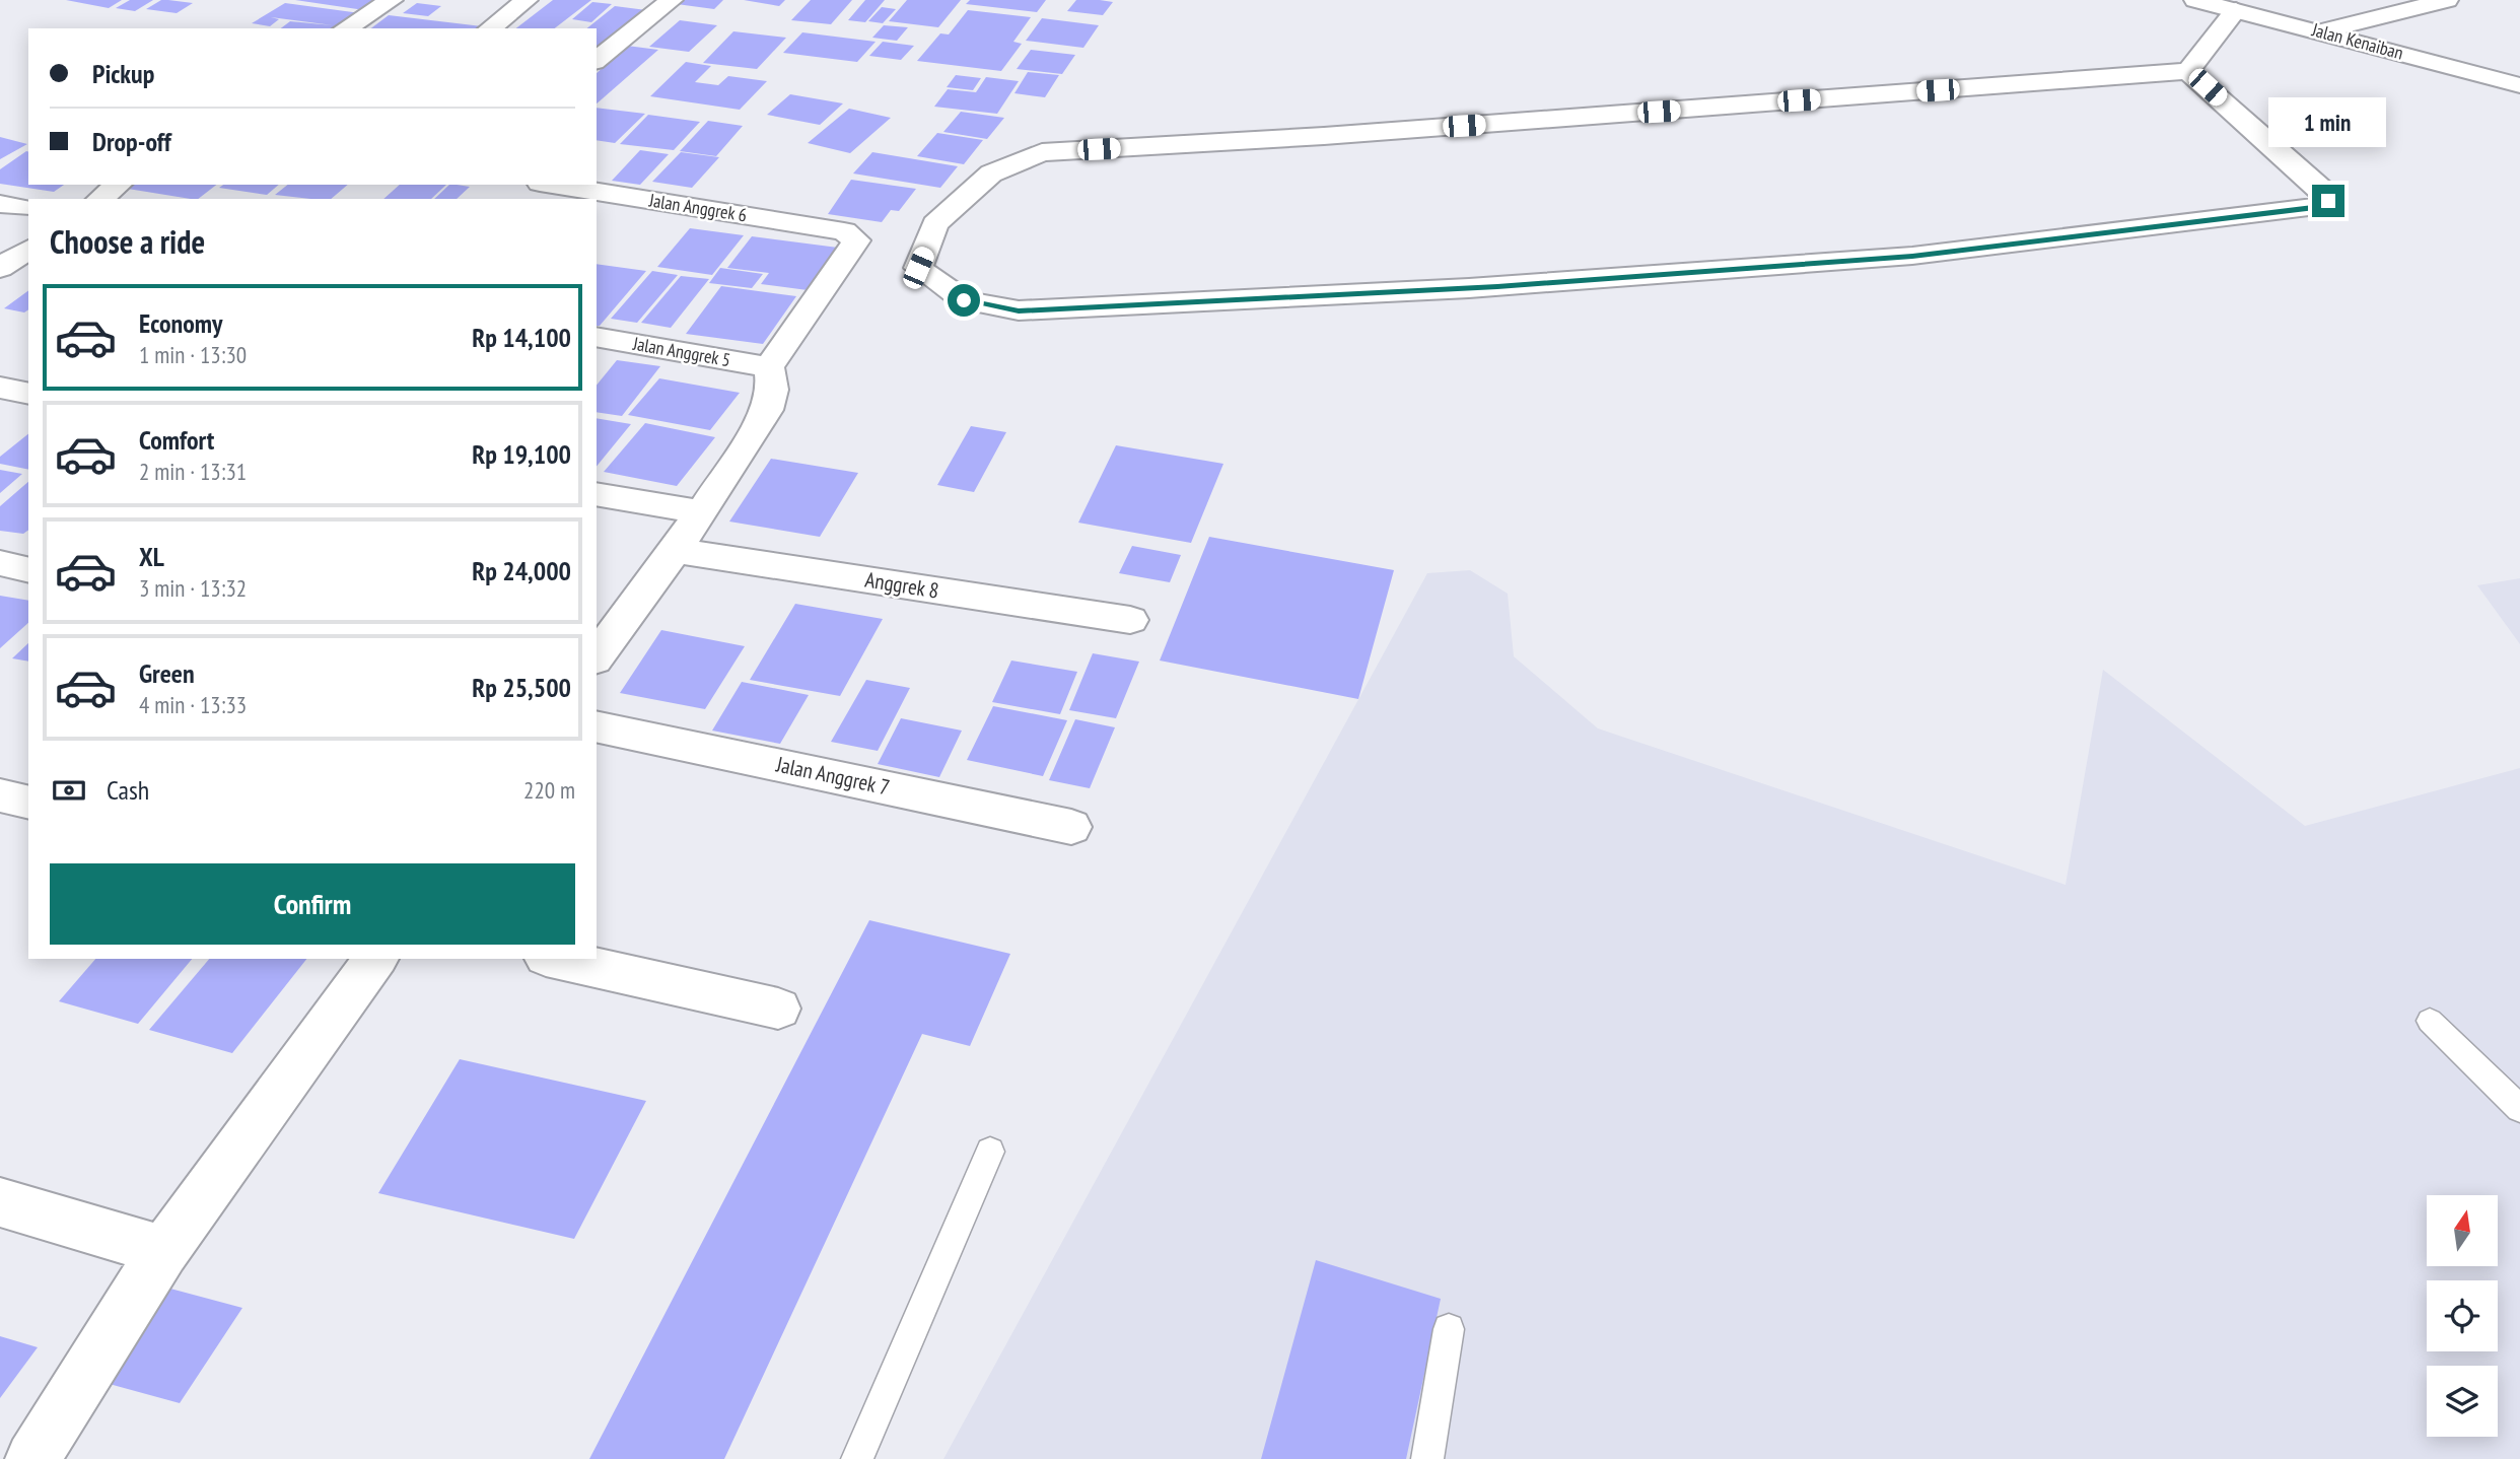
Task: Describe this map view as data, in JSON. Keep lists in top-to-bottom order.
{
  "streets": {
    "street": [
      "Jalan Kenaiban",
      "Jalan Anggrek 6",
      "Jalan Anggrek 5",
      "Anggrek 8",
      "Jalan Anggrek 7"
    ]
  },
  "crossings": [
    ["Jalan Anggrek 6", "Jalan Anggrek 5"]
  ],
  "north": "top",
  "page": {
    "banner": ["Pickup", "Drop-off"],
    "bubble": "1 min",
    "heading": "Choose a ride",
    "list": [
      {
        "name": "Economy",
        "note": "1 min · 13:30",
        "value": "Rp 14,100"
      },
      {
        "name": "Comfort",
        "note": "2 min · 13:31",
        "value": "Rp 19,100"
      },
      {
        "name": "XL",
        "note": "3 min · 13:32",
        "value": "Rp 24,000"
      },
      {
        "name": "Green",
        "note": "4 min · 13:33",
        "value": "Rp 25,500"
      }
    ],
    "pay": ["Cash", "220 m"],
    "buttons": "Confirm"
  }
}
